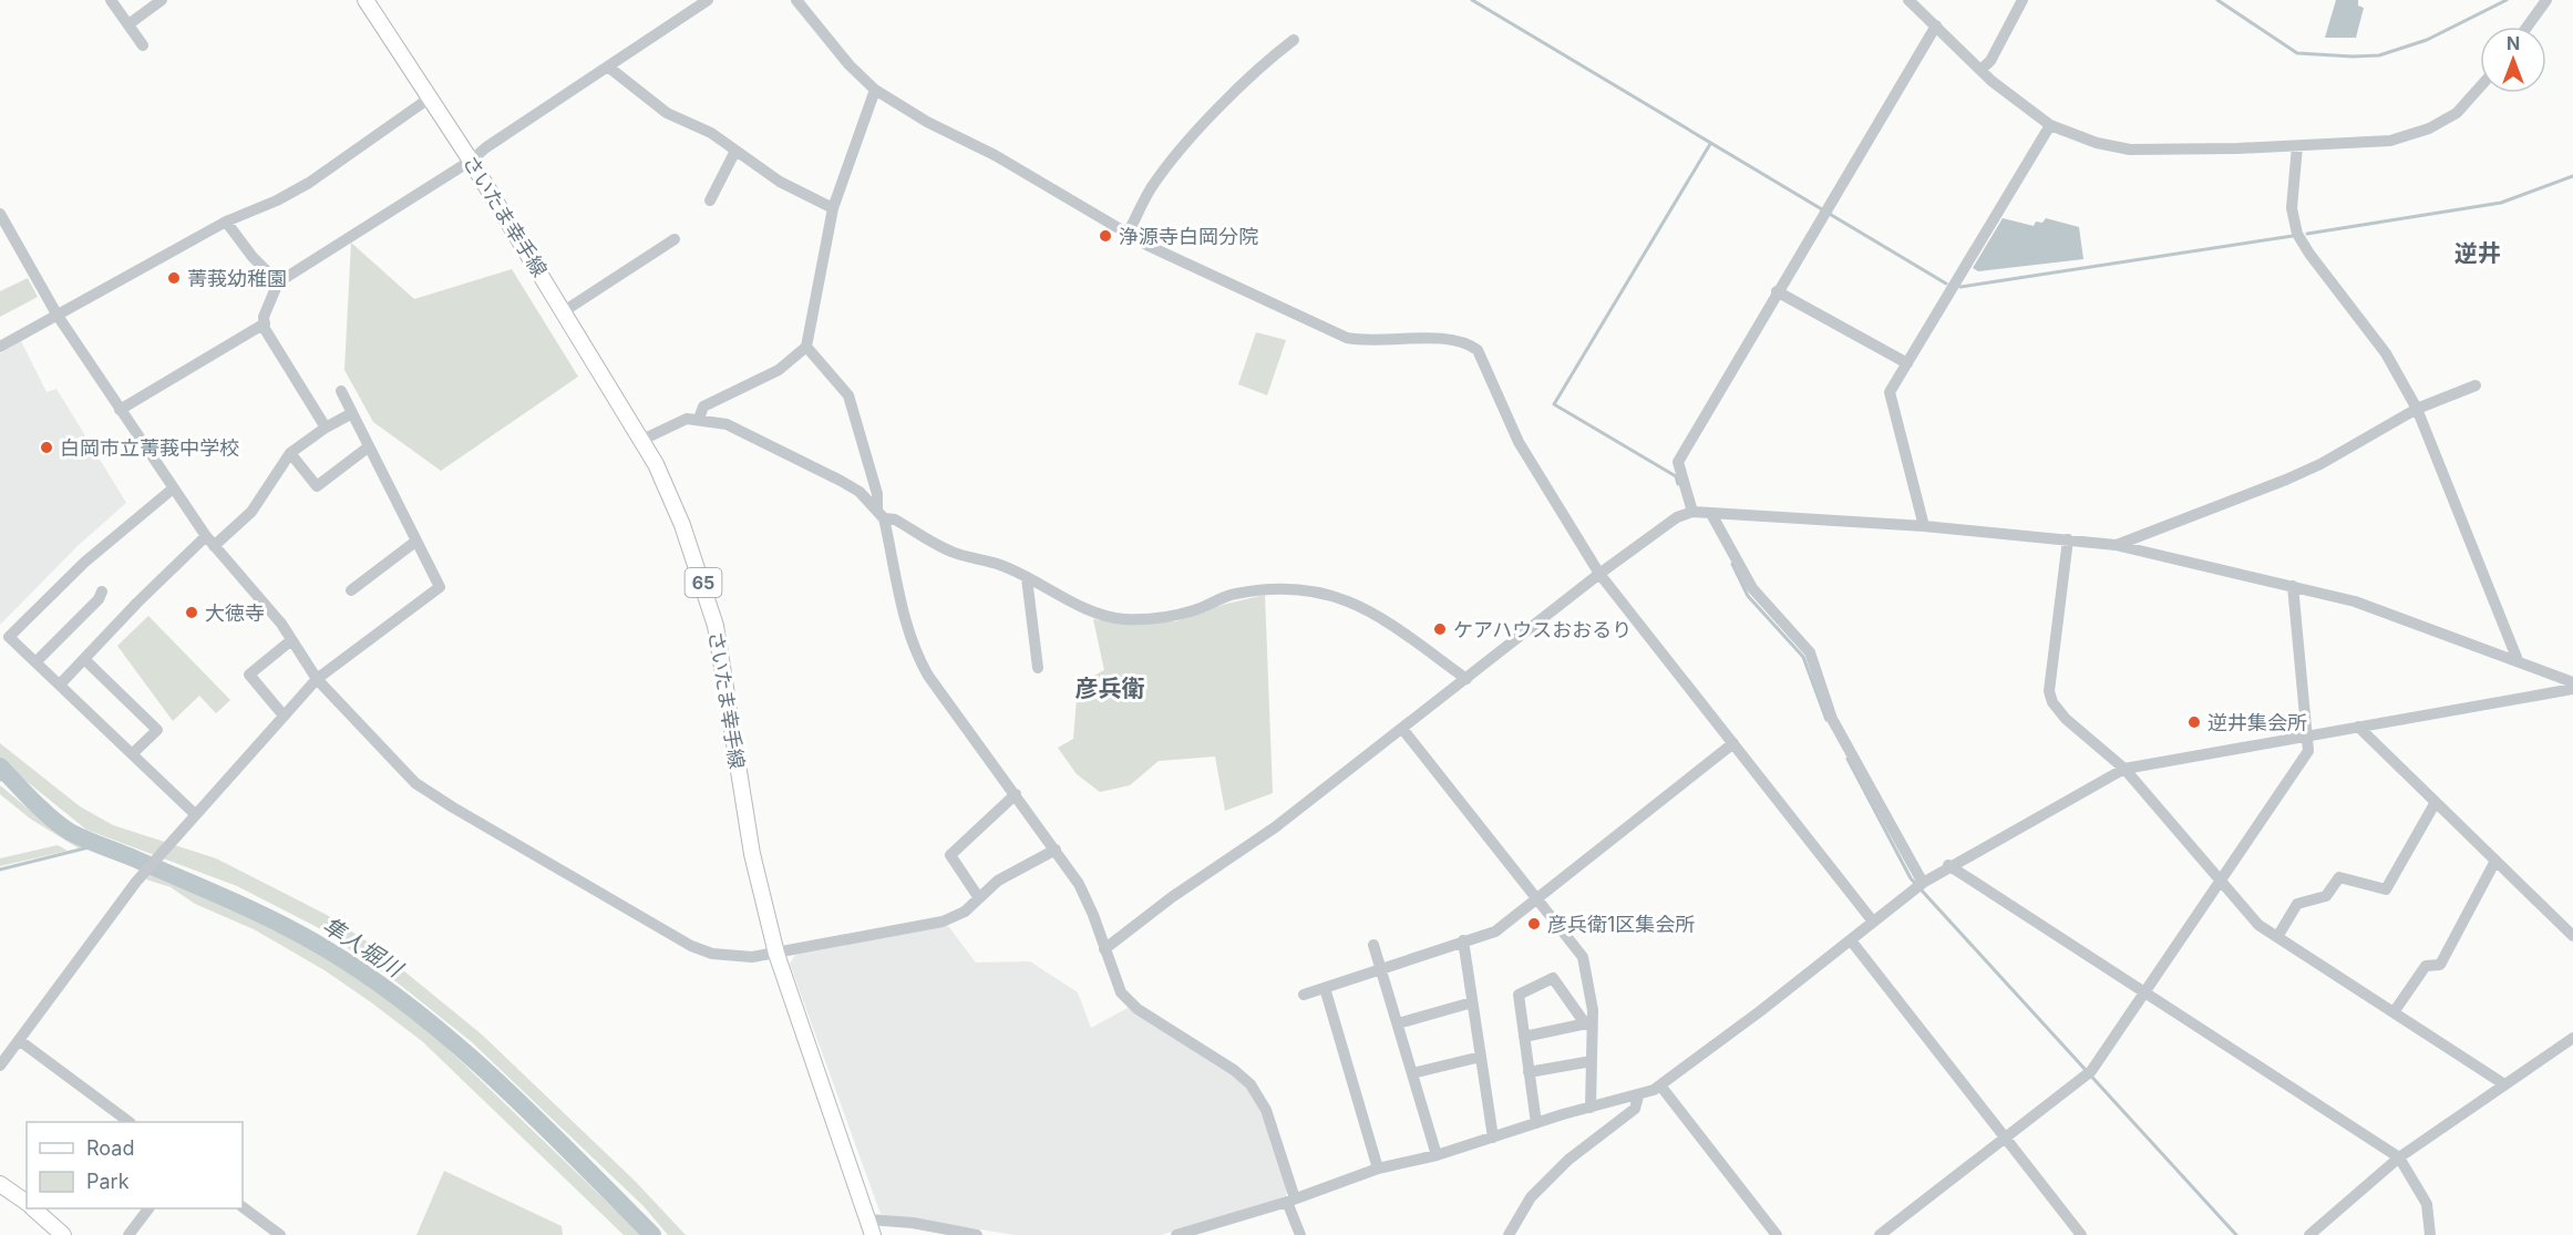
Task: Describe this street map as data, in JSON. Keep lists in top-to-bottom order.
{
  "streets": {
    "main road": ["さいたま幸手線", "65"]
  },
  "districts": ["逆井", "彦兵衛"],
  "water": ["隼人堀川"],
  "places": [
    "浄源寺白岡分院",
    "菁莪幼稚園",
    "白岡市立菁莪中学校",
    "大徳寺",
    "ケアハウスおおるり",
    "逆井集会所",
    "彦兵衛1区集会所"
  ],
  "legend": ["Road", "Park"],
  "north": "top"
}
